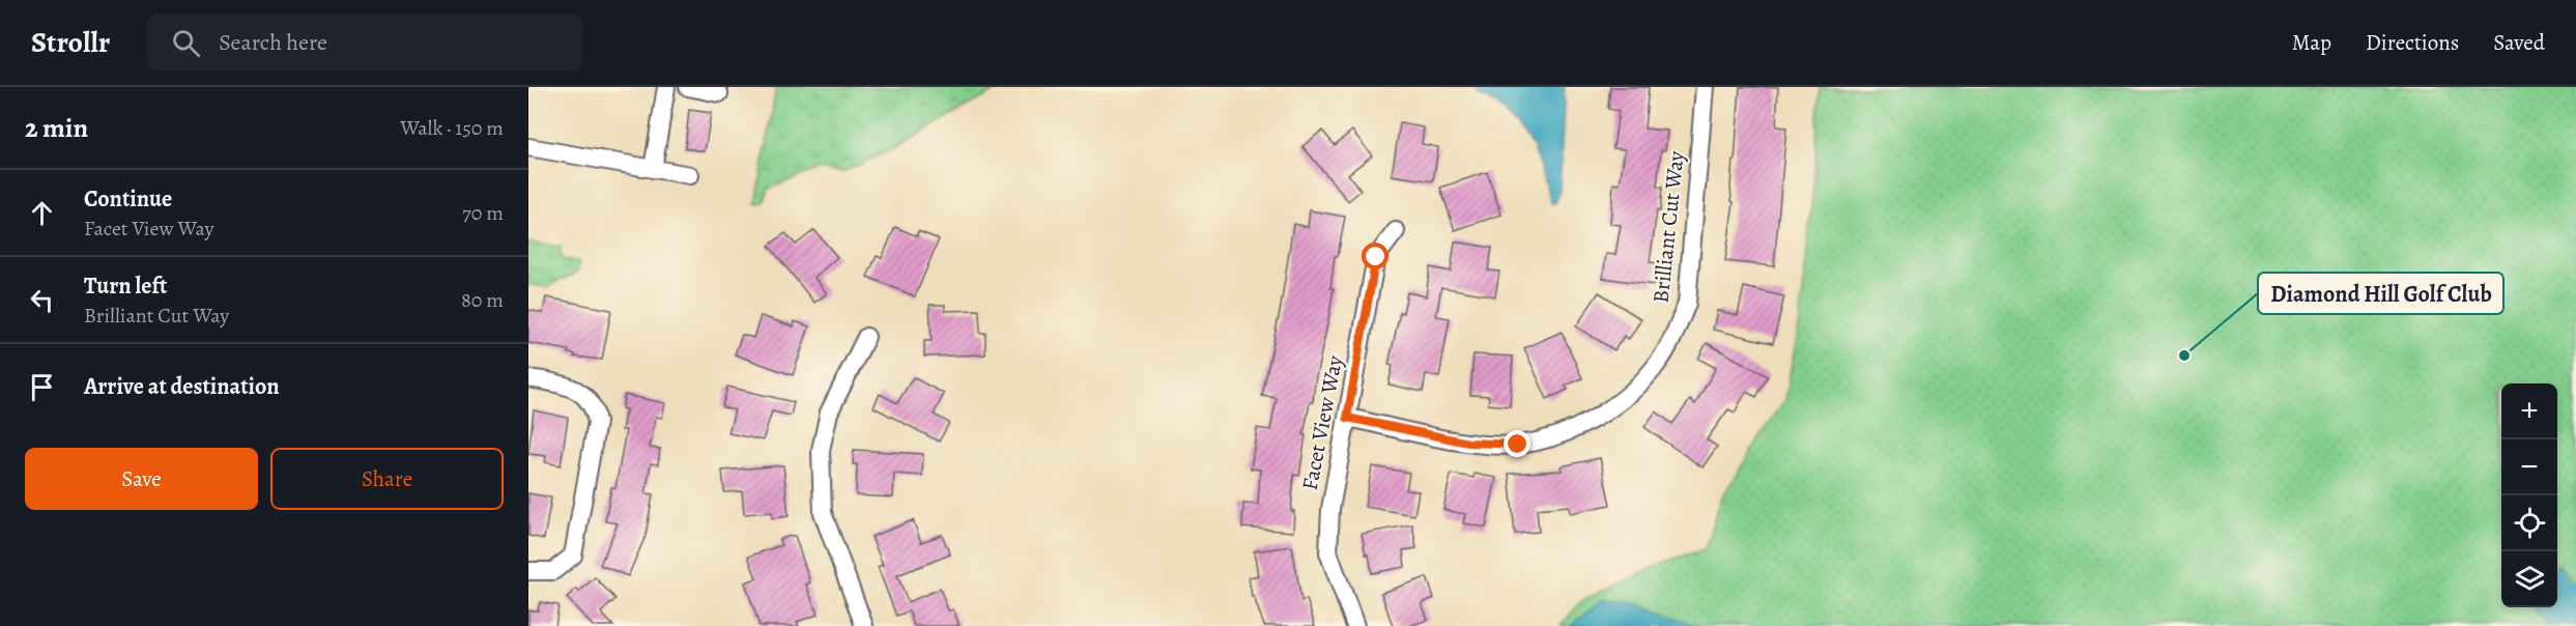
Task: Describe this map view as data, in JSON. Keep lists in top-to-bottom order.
{
  "streets": {
    "street": ["Brilliant Cut Way", "Facet View Way"]
  },
  "crossings": [
    ["Brilliant Cut Way", "Facet View Way"]
  ],
  "places": ["Diamond Hill Golf Club"],
  "page": {
    "header": "Strollr",
    "search": "Search here",
    "nav": ["Map", "Directions", "Saved"],
    "heading": ["2 min", "Walk · 150 m"],
    "list": [
      ["Continue", "Facet View Way", "70 m"],
      ["Turn left", "Brilliant Cut Way", "80 m"],
      "Arrive at destination"
    ],
    "map_buttons": ["+", "−"],
    "buttons": ["Save", "Share"]
  }
}
